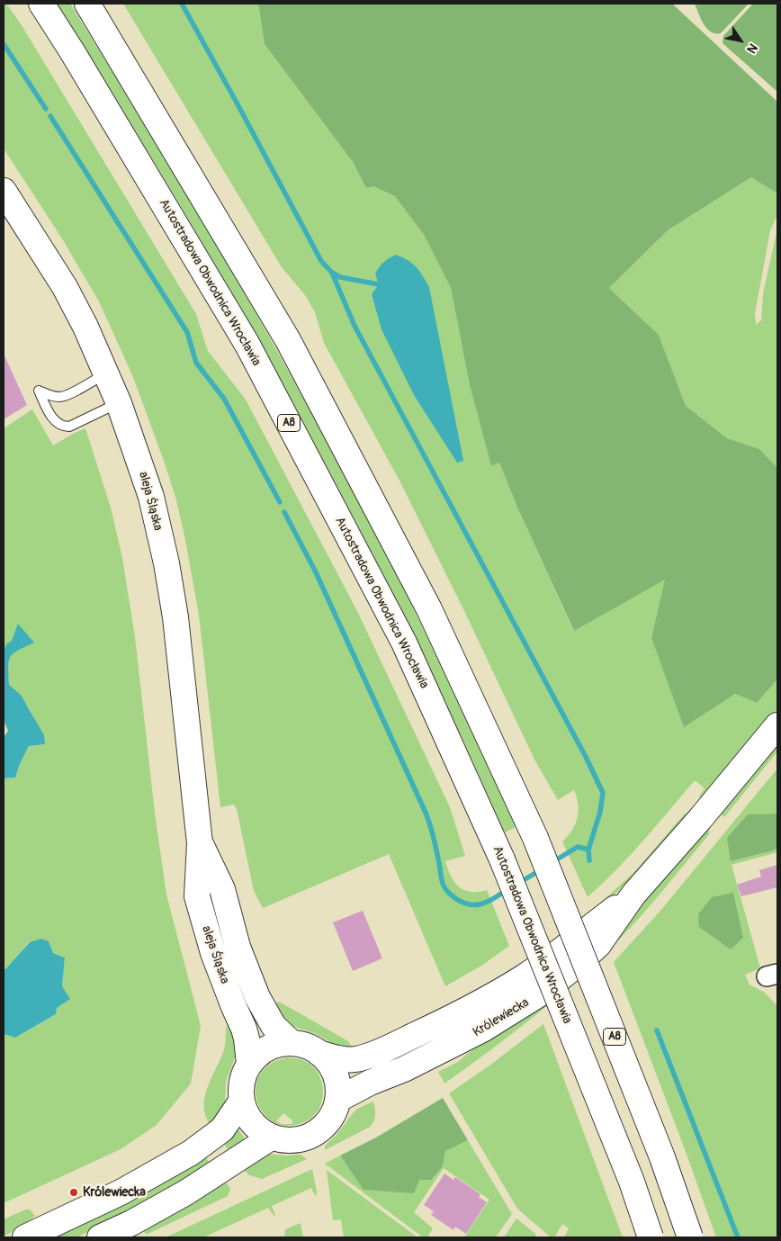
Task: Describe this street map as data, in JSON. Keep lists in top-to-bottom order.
{
  "streets": {
    "main road": [
      "Autostradowa Obwodnica Wrocławia",
      "A8",
      "aleja Śląska",
      "Królewiecka"
    ]
  },
  "crossings": [
    ["aleja Śląska", "Królewiecka"]
  ],
  "places": ["Królewiecka"],
  "north": "bottom right"
}
